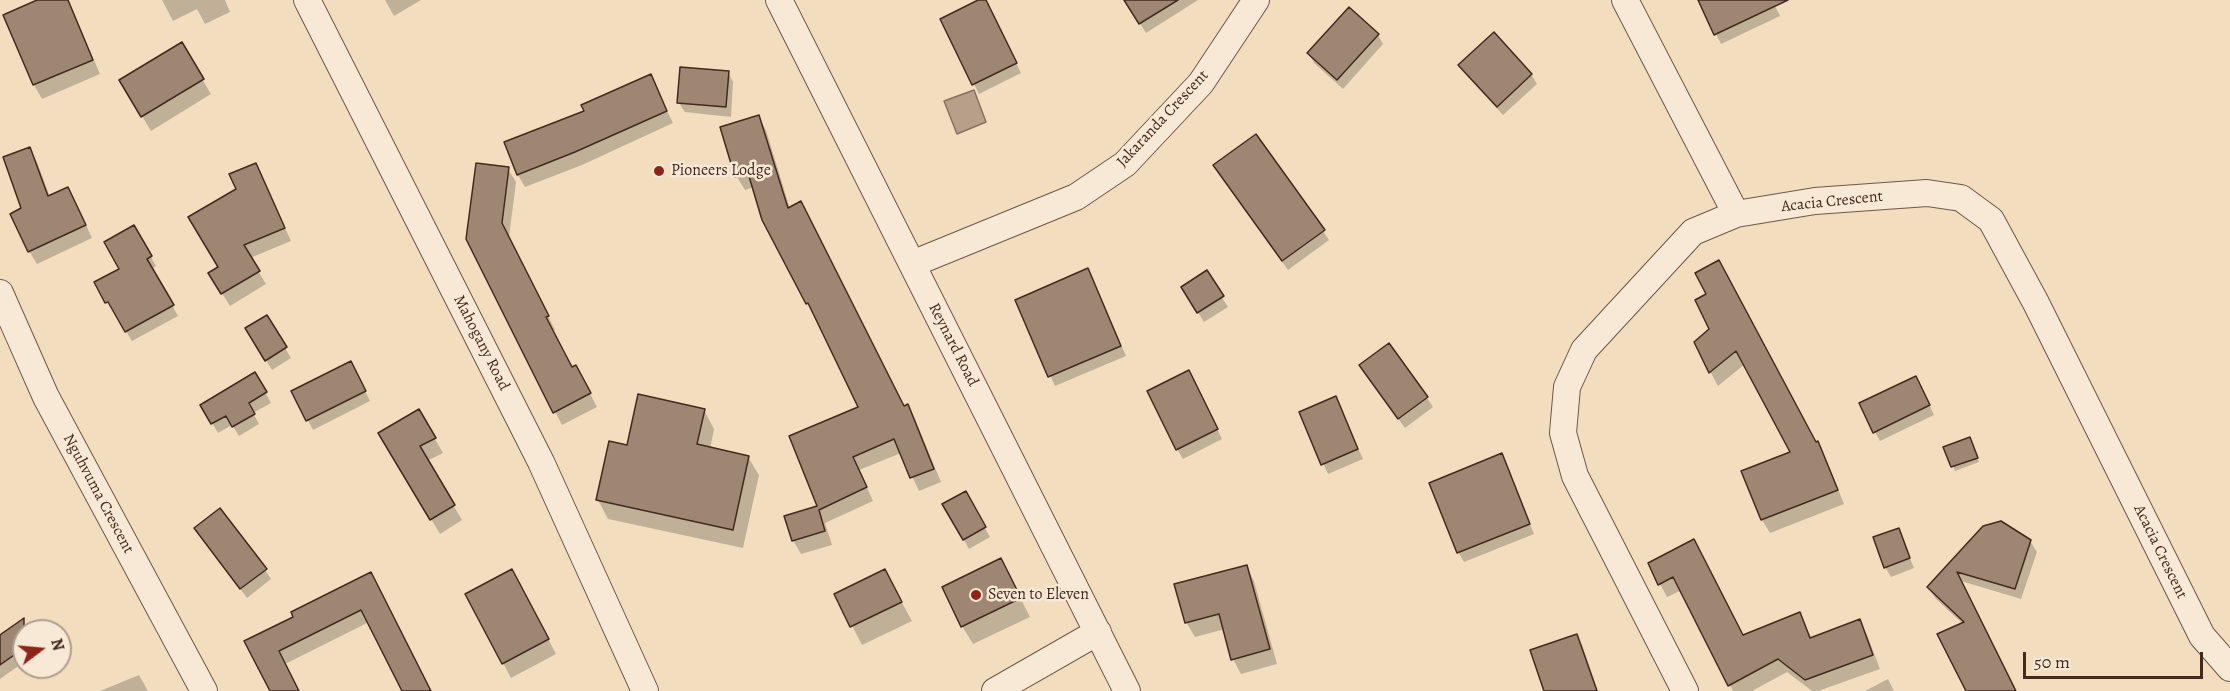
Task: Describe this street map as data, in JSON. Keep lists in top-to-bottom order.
{
  "streets": {
    "street": [
      "Jakaranda Crescent",
      "Acacia Crescent",
      "Mahogany Road",
      "Reynard Road",
      "Nguhvuma Crescent"
    ]
  },
  "crossings": [
    ["Jakaranda Crescent", "Reynard Road"]
  ],
  "places": ["Pioneers Lodge", "Seven to Eleven"],
  "scale_bar": "50 m",
  "north": "right"
}
